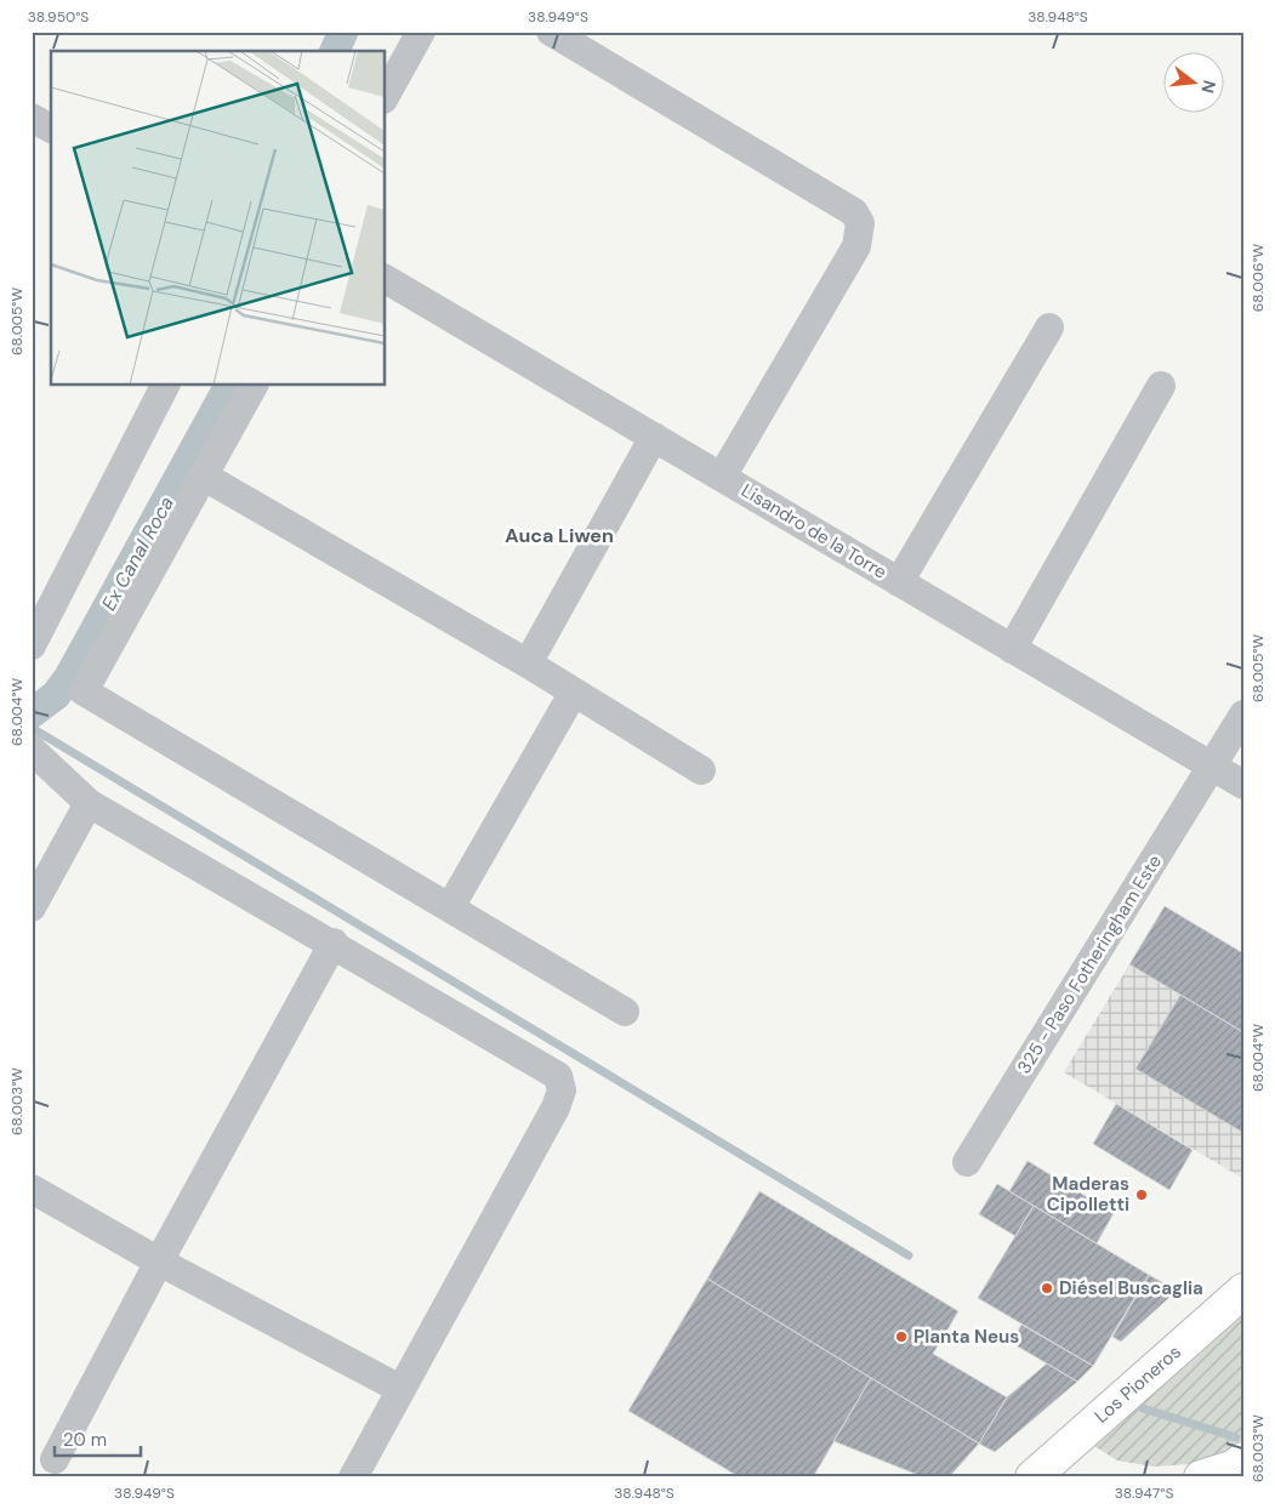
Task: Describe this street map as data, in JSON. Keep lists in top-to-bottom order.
{
  "streets": {
    "street": ["Lisandro de la Torre", "325 - Paso Fotheringham Este", "Los Pioneros"]
  },
  "crossings": [
    ["Lisandro de la Torre", "325 - Paso Fotheringham Este"]
  ],
  "districts": ["Auca Liwen"],
  "water": ["Ex Canal Roca"],
  "places": ["Maderas Cipolletti", "Diésel Buscaglia", "Planta Neus"],
  "scale_bar": "20 m",
  "north": "right",
  "coordinates": [
    "38.950°S",
    "38.949°S",
    "38.948°S",
    "68.006°W",
    "68.005°W",
    "68.004°W",
    "68.003°W",
    "38.947°S"
  ]
}
